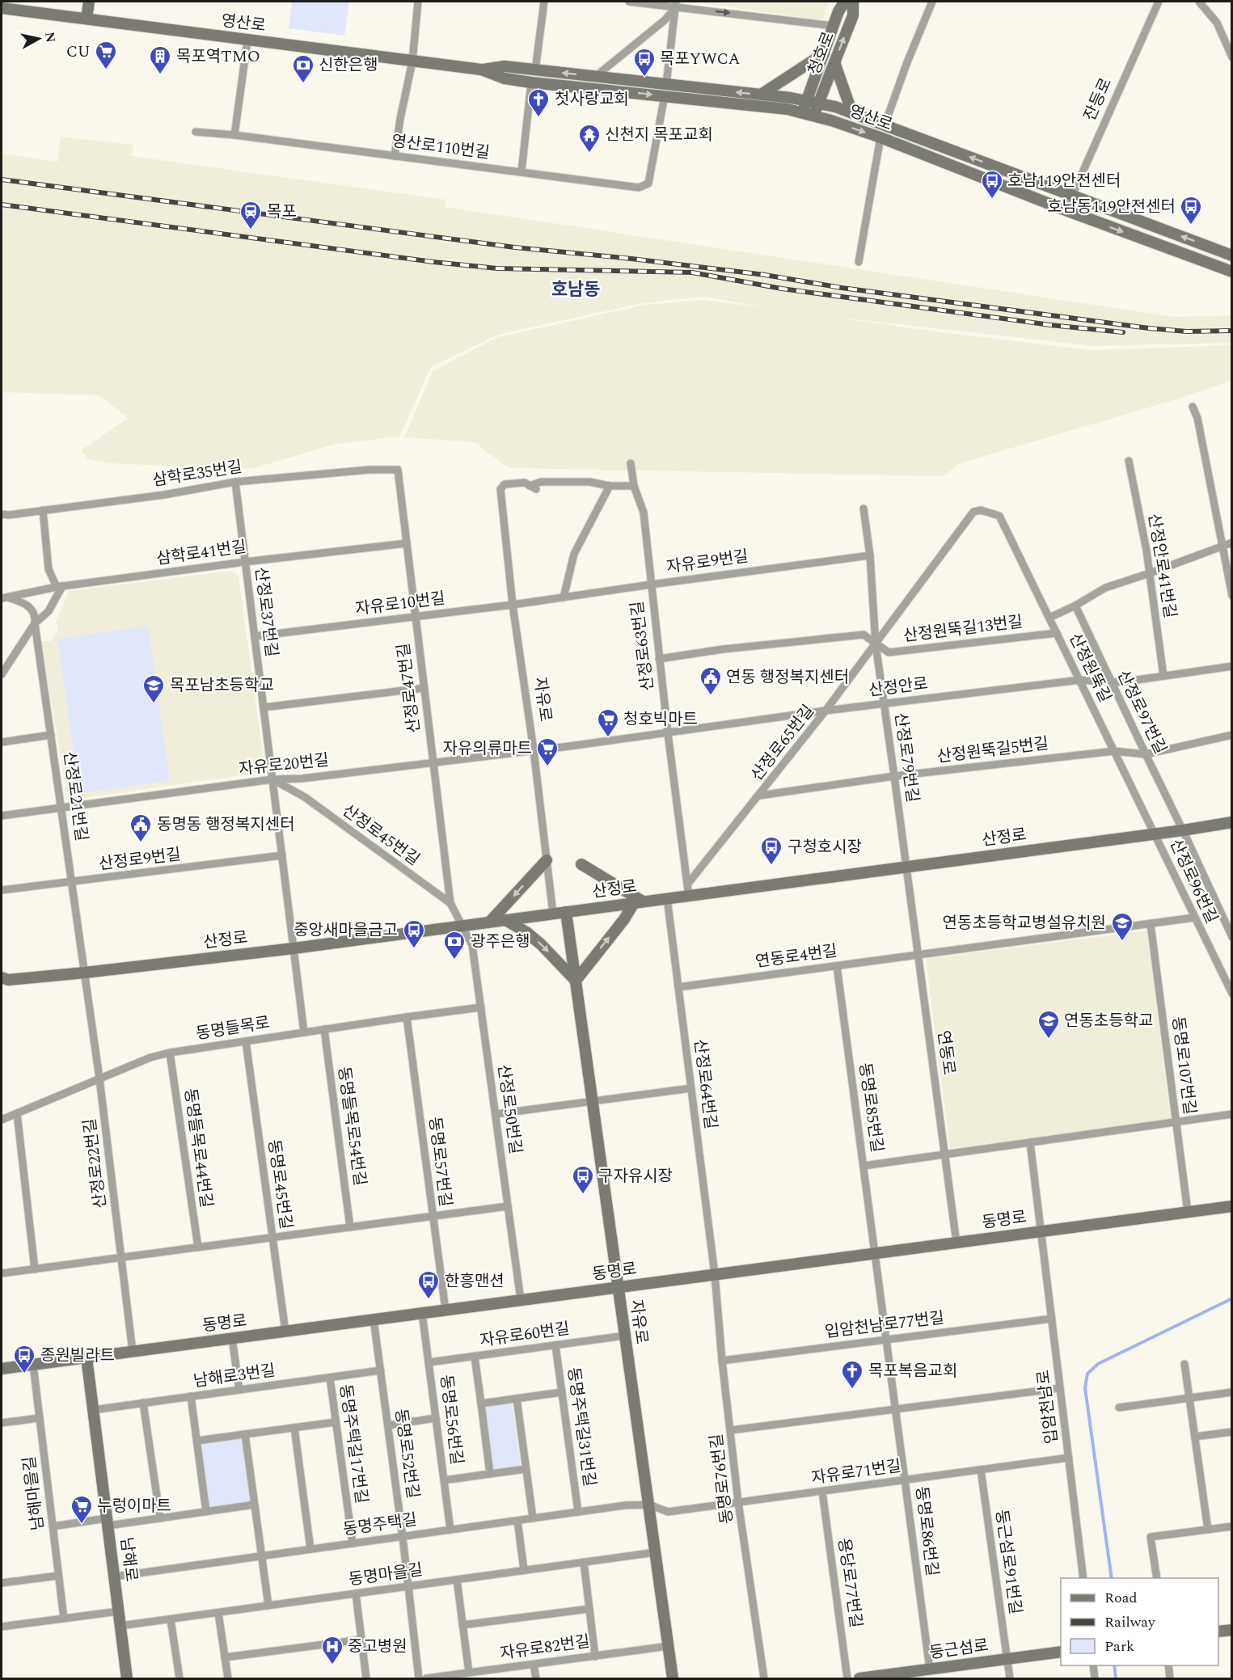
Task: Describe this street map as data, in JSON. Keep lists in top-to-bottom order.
{
  "streets": {
    "street": [
      "영산로",
      "청호로",
      "잔등로",
      "영산로110번길",
      "삼학로35번길",
      "삼학로41번길",
      "자유로9번길",
      "산정안로41번길",
      "자유로10번길",
      "산정로37번길",
      "산정원뚝길13번길",
      "산정로63번길",
      "산정원뚝길",
      "산정안로",
      "산정로47번길",
      "자유로",
      "산정로97번길",
      "산정로65번길",
      "산정원뚝길5번길",
      "산정로79번길",
      "자유로20번길",
      "산정로21번길",
      "산정로45번길",
      "산정로",
      "산정로9번길",
      "산정로96번길",
      "연동로4번길",
      "동명들목로",
      "연동로",
      "동명로107번길",
      "산정로64번길",
      "동명로85번길",
      "산정로50번길",
      "동명들목로54번길",
      "동명들목로44번길",
      "동명로57번길",
      "산정로22번길",
      "동명로45번길",
      "동명로",
      "입암천남로77번길",
      "자유로60번길",
      "남해로3번길",
      "입암천남로",
      "동명로56번길",
      "동명주택길31번길",
      "동명주택길17번길",
      "동명로52번길",
      "자유로71번길",
      "동명로76번길",
      "남해마을길",
      "동명주택길",
      "동명로86번길",
      "남해로",
      "둥근섬로91번길",
      "동명마을길",
      "용당로77번길",
      "자유로82번길",
      "둥근섬로"
    ]
  },
  "crossings": [
    ["영산로", "청호로"],
    ["영산로", "잔등로"],
    ["영산로", "영산로110번길"],
    ["삼학로35번길", "산정로37번길"],
    ["삼학로35번길", "산정로47번길"],
    ["삼학로41번길", "산정로37번길"],
    ["삼학로41번길", "산정로47번길"],
    ["삼학로41번길", "산정로21번길"],
    ["자유로9번길", "자유로10번길"],
    ["자유로9번길", "산정로63번길"],
    ["자유로9번길", "산정로79번길"],
    ["산정안로41번길", "산정안로"],
    ["자유로10번길", "산정로37번길"],
    ["자유로10번길", "산정로47번길"],
    ["자유로10번길", "자유로"],
    ["산정로37번길", "자유로20번길"],
    ["산정로37번길", "산정로45번길"],
    ["산정로37번길", "산정로"],
    ["산정로37번길", "산정로9번길"],
    ["산정로37번길", "동명들목로"],
    ["산정원뚝길13번길", "산정로63번길"],
    ["산정원뚝길13번길", "산정원뚝길"],
    ["산정원뚝길13번길", "산정로65번길"],
    ["산정원뚝길13번길", "산정로79번길"],
    ["산정로63번길", "산정안로"],
    ["산정로63번길", "산정로65번길"],
    ["산정로63번길", "산정로"],
    ["산정원뚝길", "산정안로"],
    ["산정원뚝길", "산정로65번길"],
    ["산정원뚝길", "산정원뚝길5번길"],
    ["산정원뚝길", "산정로"],
    ["산정원뚝길", "산정로96번길"],
    ["산정안로", "산정로97번길"],
    ["산정안로", "산정로65번길"],
    ["산정안로", "산정로79번길"],
    ["산정안로", "자유로20번길"],
    ["산정로47번길", "자유로20번길"],
    ["산정로47번길", "산정로45번길"],
    ["자유로", "자유로20번길"],
    ["자유로", "산정로"],
    ["자유로", "동명로"],
    ["자유로", "자유로60번길"],
    ["자유로", "자유로71번길"],
    ["자유로", "동명주택길"],
    ["자유로", "동명마을길"],
    ["자유로", "자유로82번길"],
    ["산정로97번길", "산정원뚝길5번길"],
    ["산정로97번길", "산정로"],
    ["산정로65번길", "산정원뚝길5번길"],
    ["산정로65번길", "산정로79번길"],
    ["산정로65번길", "산정로"],
    ["산정원뚝길5번길", "산정로79번길"],
    ["산정로79번길", "산정로"],
    ["산정로79번길", "연동로"],
    ["자유로20번길", "산정로21번길"],
    ["자유로20번길", "산정로45번길"],
    ["산정로21번길", "산정로"],
    ["산정로21번길", "산정로9번길"],
    ["산정로21번길", "산정로22번길"],
    ["산정로45번길", "산정로"],
    ["산정로45번길", "산정로50번길"],
    ["산정로", "산정로96번길"],
    ["산정로", "연동로"],
    ["산정로", "산정로64번길"],
    ["산정로", "산정로50번길"],
    ["산정로", "산정로22번길"],
    ["산정로96번길", "연동로4번길"],
    ["연동로4번길", "연동로"],
    ["연동로4번길", "동명로107번길"],
    ["연동로4번길", "산정로64번길"],
    ["연동로4번길", "동명로85번길"],
    ["동명들목로", "산정로50번길"],
    ["동명들목로", "동명들목로54번길"],
    ["동명들목로", "동명들목로44번길"],
    ["동명들목로", "동명로57번길"],
    ["동명들목로", "산정로22번길"],
    ["동명들목로", "동명로45번길"],
    ["연동로", "동명로"],
    ["동명로107번길", "동명로"],
    ["산정로64번길", "동명로"],
    ["산정로64번길", "동명로76번길"],
    ["동명로85번길", "동명로"],
    ["동명로85번길", "동명로86번길"],
    ["산정로50번길", "동명로"],
    ["동명로57번길", "동명로"],
    ["산정로22번길", "동명로"],
    ["동명로45번길", "동명로"],
    ["동명로", "입암천남로"],
    ["동명로", "동명로56번길"],
    ["동명로", "동명로52번길"],
    ["동명로", "동명로76번길"],
    ["동명로", "남해마을길"],
    ["동명로", "동명로86번길"],
    ["동명로", "남해로"],
    ["입암천남로77번길", "입암천남로"],
    ["입암천남로77번길", "동명로76번길"],
    ["입암천남로77번길", "동명로86번길"],
    ["자유로60번길", "동명로56번길"],
    ["자유로60번길", "동명주택길31번길"],
    ["남해로3번길", "동명주택길17번길"],
    ["남해로3번길", "동명로52번길"],
    ["남해로3번길", "남해로"],
    ["입암천남로", "자유로71번길"],
    ["동명로56번길", "동명주택길"],
    ["동명주택길31번길", "동명주택길"],
    ["동명주택길17번길", "동명주택길"],
    ["동명로52번길", "동명주택길"],
    ["동명로52번길", "동명마을길"],
    ["자유로71번길", "동명로76번길"],
    ["자유로71번길", "동명주택길"],
    ["자유로71번길", "동명로86번길"],
    ["자유로71번길", "둥근섬로91번길"],
    ["자유로71번길", "용당로77번길"],
    ["동명주택길", "남해로"],
    ["동명로86번길", "둥근섬로"],
    ["남해로", "동명마을길"],
    ["둥근섬로91번길", "둥근섬로"]
  ],
  "districts": ["호남동"],
  "places": {
    "supermarket": [
      "CU",
      "청호빅마트",
      "자유의류마트",
      "누렁이마트"
    ],
    "building": ["목포역TMO"],
    "bus stop": [
      "목포YWCA",
      "호남119안전센터",
      "호남동119안전센터",
      "구청호시장",
      "중앙새마을금고",
      "구자유시장",
      "한흥맨션",
      "종원빌라트"
    ],
    "bank": ["신한은행", "광주은행"],
    "church": ["첫사랑교회", "목포복음교회"],
    "temple": ["신천지 목포교회"],
    "station": ["목포"],
    "public building": ["연동 행정복지센터", "동명동 행정복지센터"],
    "school or university": ["목포남초등학교", "연동초등학교병설유치원", "연동초등학교"],
    "hospital": ["중고병원"]
  },
  "legend": ["Road", "Railway", "Park"],
  "north": "right"
}
